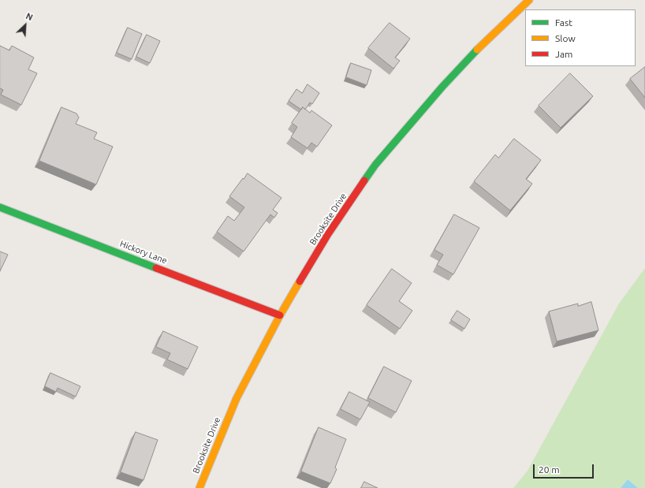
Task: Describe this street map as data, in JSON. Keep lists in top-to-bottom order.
{
  "streets": {
    "street": ["Brooksite Drive", "Hickory Lane"]
  },
  "crossings": [
    ["Brooksite Drive", "Hickory Lane"]
  ],
  "legend": ["Fast", "Slow", "Jam"],
  "scale_bar": "20 m",
  "north": "top right"
}
